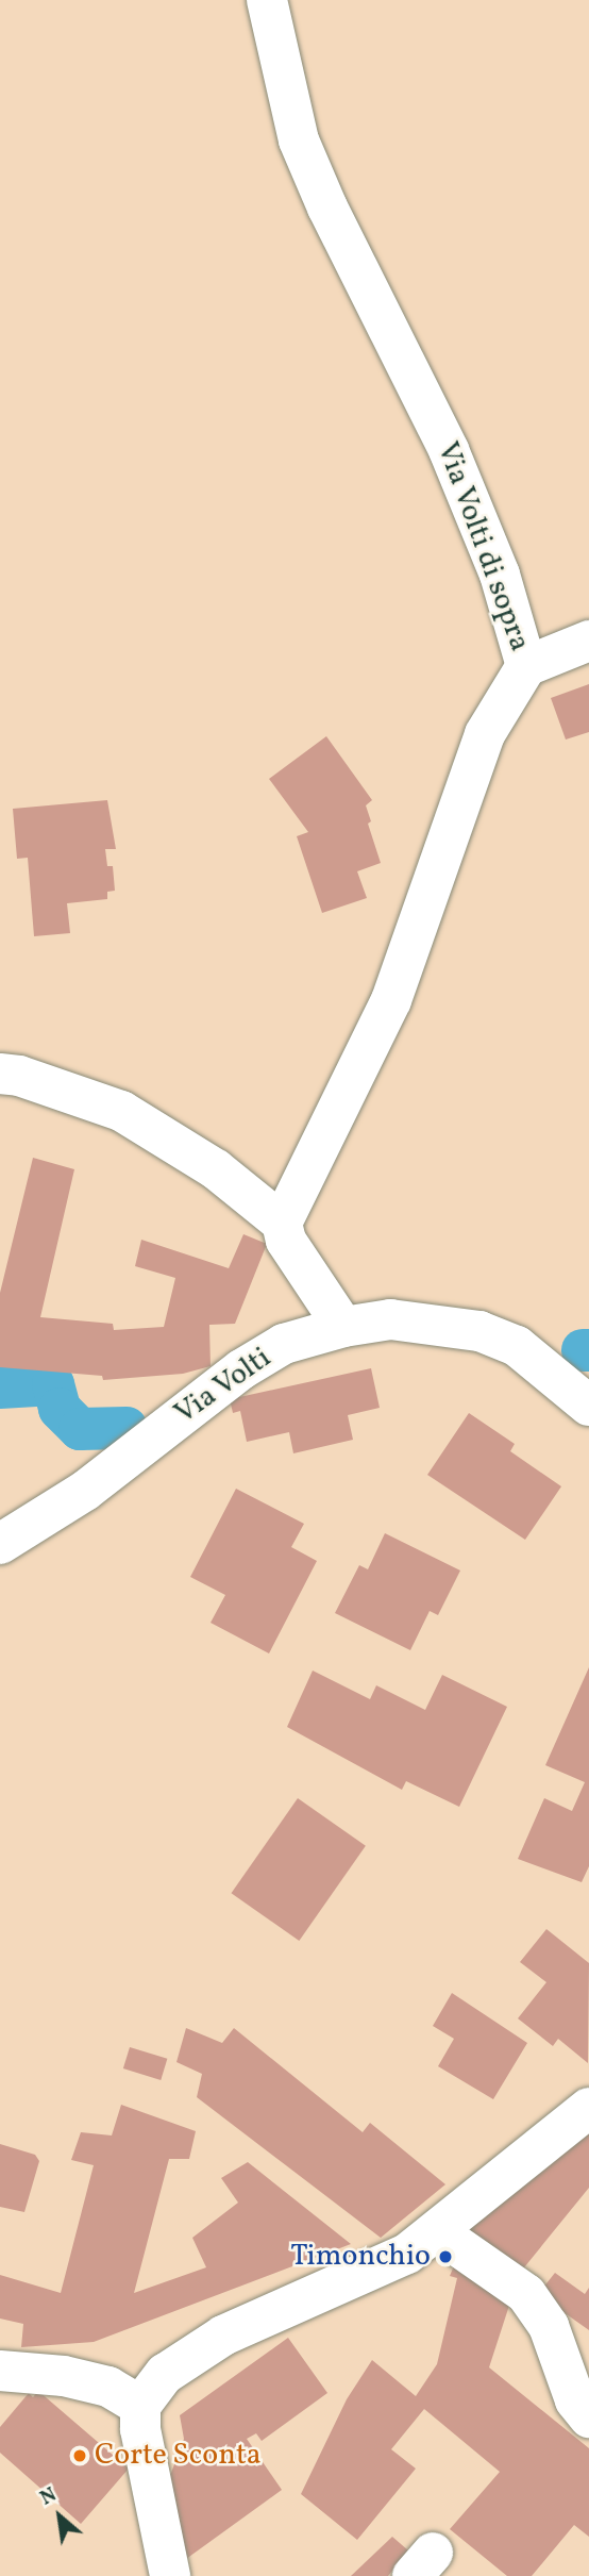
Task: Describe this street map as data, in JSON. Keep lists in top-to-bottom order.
{
  "streets": {
    "street": ["Via Volti di sopra", "Via Volti"]
  },
  "places": ["Timonchio", "Corte Sconta"],
  "north": "top left"
}
